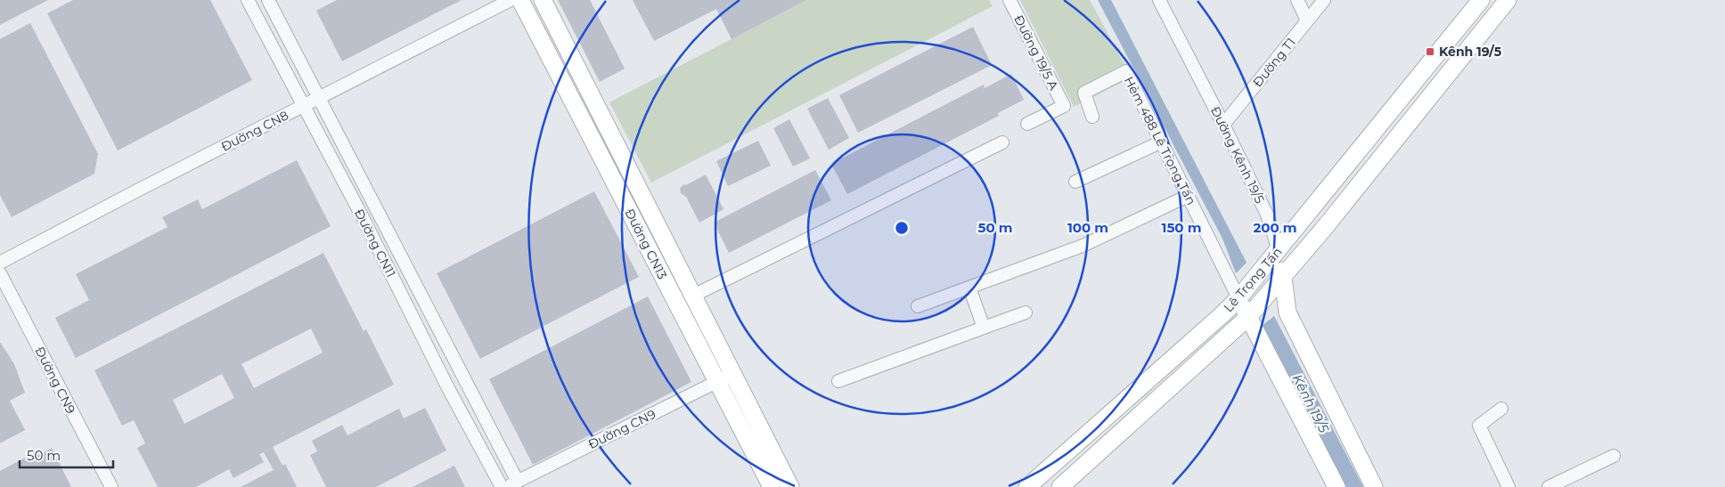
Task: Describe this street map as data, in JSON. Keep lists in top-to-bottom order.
{
  "streets": {
    "street": [
      "Đường 19/5 A",
      "Đường T1",
      "Đường CN8",
      "Hẻm 488 Lê Trọng Tấn",
      "Đường Kênh 19/5",
      "Đường CN11",
      "Đường CN13",
      "Lê Trọng Tấn",
      "Đường CN9"
    ]
  },
  "crossings": [
    ["Đường T1", "Đường Kênh 19/5"],
    ["Đường CN8", "Đường CN11"],
    ["Hẻm 488 Lê Trọng Tấn", "Lê Trọng Tấn"],
    ["Đường Kênh 19/5", "Lê Trọng Tấn"],
    ["Đường CN11", "Đường CN9"],
    ["Đường CN13", "Đường CN9"]
  ],
  "water": ["Kênh 19/5"],
  "places": {
    "transit": ["Kênh 19/5"]
  },
  "scale_bar": "50 m",
  "rings": [
    "50 m",
    "100 m",
    "150 m",
    "200 m"
  ]
}
